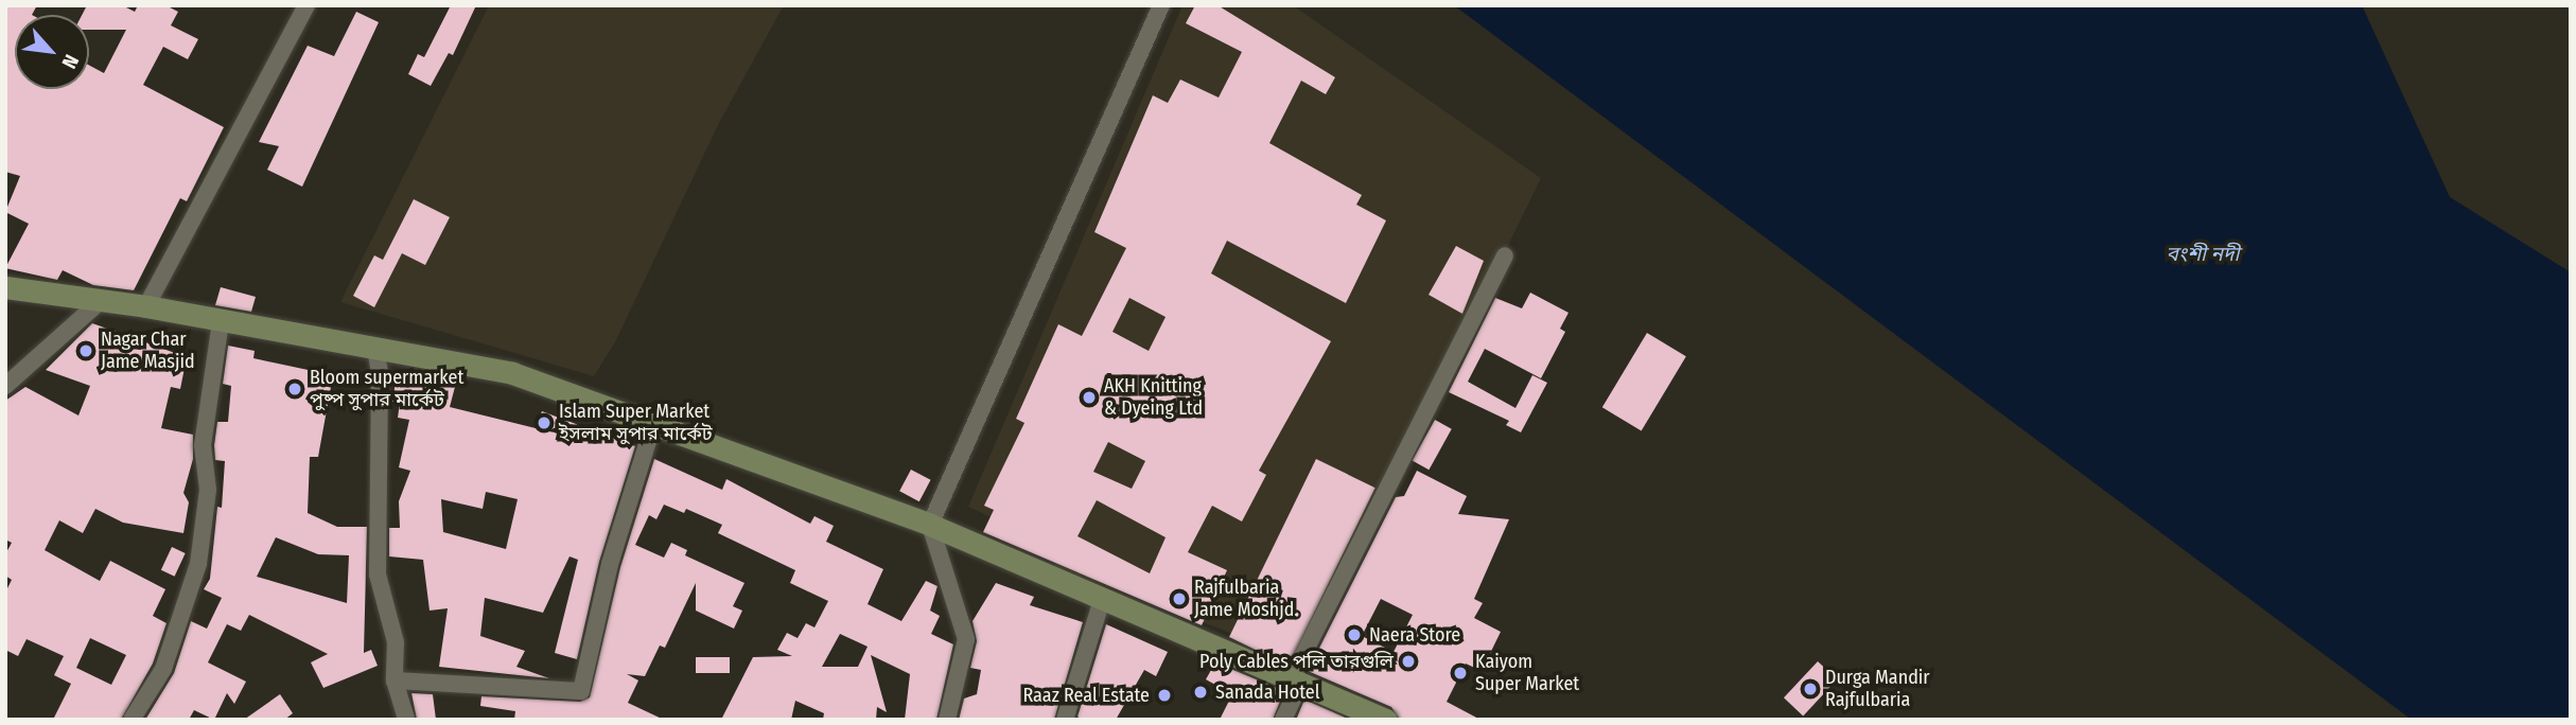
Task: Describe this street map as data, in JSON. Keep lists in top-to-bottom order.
{
  "water": ["বংশী নদী"],
  "places": [
    "Nagar Char Jame Masjid",
    "Bloom supermarket পুষ্প সুপার মার্কেট",
    "AKH Knitting & Dyeing Ltd",
    "Islam Super Market ইসলাম সুপার মার্কেট",
    "Rajfulbaria Jame Moshjd.",
    "Naera Store",
    "Poly Cables পলি তারগুলি",
    "Kaiyom Super Market",
    "Durga Mandir Rajfulbaria",
    "Sanada Hotel",
    "Raaz Real Estate"
  ],
  "north": "bottom right"
}
